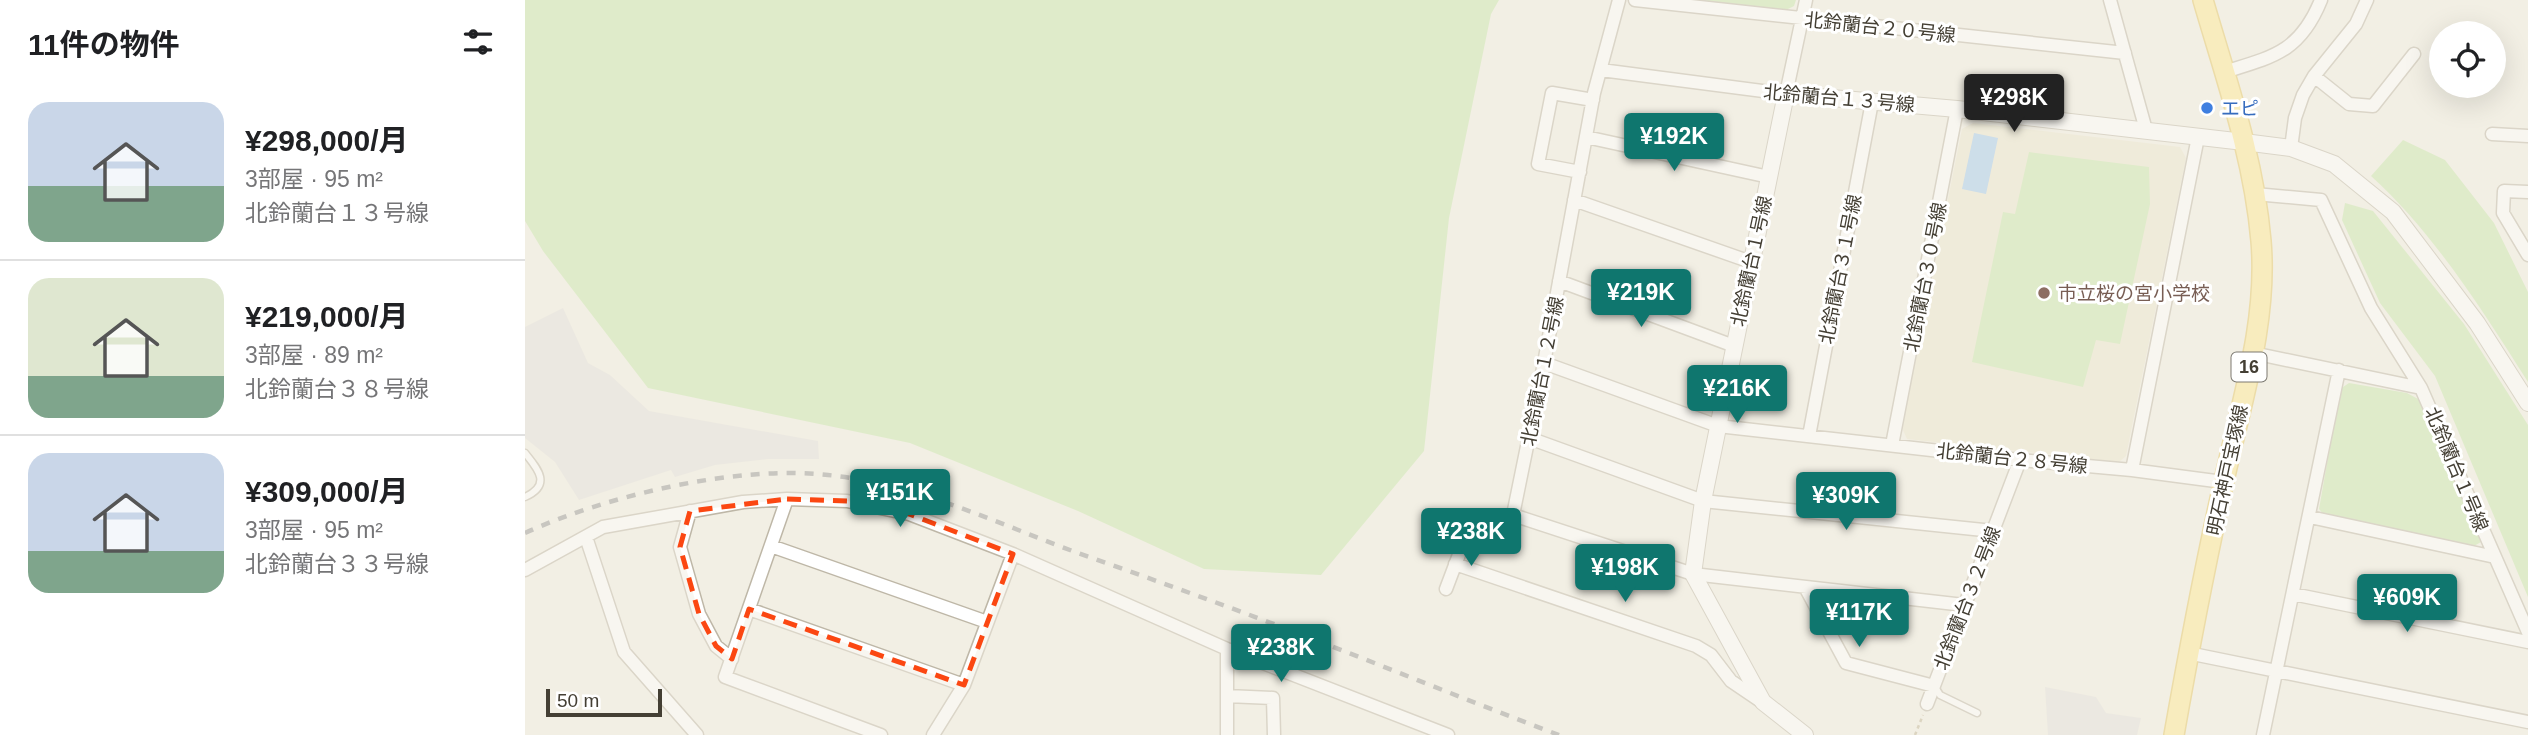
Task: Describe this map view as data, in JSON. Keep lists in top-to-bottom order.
{
  "streets": {
    "main road": ["16", "明石神戸宝塚線"],
    "street": [
      "北鈴蘭台２０号線",
      "北鈴蘭台１３号線",
      "北鈴蘭台１号線",
      "北鈴蘭台３１号線",
      "北鈴蘭台３０号線",
      "北鈴蘭台１２号線",
      "北鈴蘭台２８号線",
      "北鈴蘭台３２号線"
    ]
  },
  "crossings": [
    ["北鈴蘭台２０号線", "北鈴蘭台１号線"],
    ["北鈴蘭台１３号線", "北鈴蘭台１号線"],
    ["北鈴蘭台１３号線", "北鈴蘭台３１号線"],
    ["北鈴蘭台１３号線", "北鈴蘭台３０号線"],
    ["北鈴蘭台１３号線", "北鈴蘭台１２号線"],
    ["北鈴蘭台１３号線", "明石神戸宝塚線"],
    ["北鈴蘭台１号線", "北鈴蘭台２８号線"],
    ["北鈴蘭台１号線", "明石神戸宝塚線"],
    ["北鈴蘭台３１号線", "北鈴蘭台２８号線"],
    ["北鈴蘭台３０号線", "北鈴蘭台２８号線"],
    ["北鈴蘭台１２号線", "北鈴蘭台２８号線"],
    ["北鈴蘭台２８号線", "明石神戸宝塚線"],
    ["北鈴蘭台２８号線", "北鈴蘭台３２号線"]
  ],
  "places": ["エピ", "市立桜の宮小学校"],
  "scale_bar": "50 m",
  "page": {
    "heading": "11件の物件",
    "price": [
      "¥298K",
      "¥192K",
      "¥219K",
      "¥216K",
      "¥151K",
      "¥309K",
      "¥238K",
      "¥198K",
      "¥609K",
      "¥117K",
      "¥238K"
    ],
    "list": [
      {
        "name": "¥298,000/月",
        "note": "3部屋 · 95 m² · 北鈴蘭台１３号線"
      },
      {
        "name": "¥219,000/月",
        "note": "3部屋 · 89 m² · 北鈴蘭台３８号線"
      },
      {
        "name": "¥309,000/月",
        "note": "3部屋 · 95 m² · 北鈴蘭台３３号線"
      }
    ],
    "scale": "50 m"
  }
}
